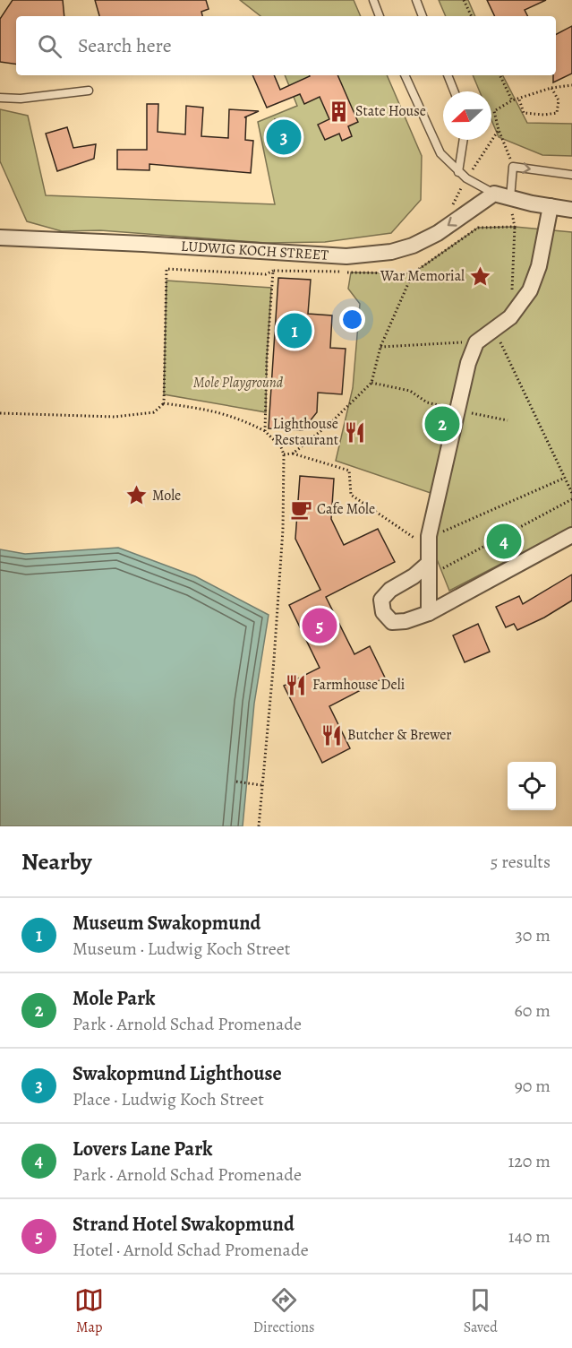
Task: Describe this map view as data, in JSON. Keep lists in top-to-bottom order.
{
  "streets": {
    "street": ["LUDWIG KOCH STREET"]
  },
  "parks": ["Mole Playground"],
  "places": {
    "building": ["State House"],
    "place": ["War Memorial", "Mole"],
    "restaurant": ["Lighthouse Restaurant", "Farmhouse Deli", "Butcher & Brewer"],
    "cafe": ["Cafe Mole"]
  },
  "north": "left",
  "page": {
    "search": "Search here",
    "pins": [
      "3",
      "1",
      "2",
      "4",
      "5"
    ],
    "heading": ["Nearby", "5 results"],
    "list": [
      {
        "mark": "1",
        "name": "Museum Swakopmund",
        "note": "Museum · Ludwig Koch Street",
        "value": "30 m"
      },
      {
        "mark": "2",
        "name": "Mole Park",
        "note": "Park · Arnold Schad Promenade",
        "value": "60 m"
      },
      {
        "mark": "3",
        "name": "Swakopmund Lighthouse",
        "note": "Place · Ludwig Koch Street",
        "value": "90 m"
      },
      {
        "mark": "4",
        "name": "Lovers Lane Park",
        "note": "Park · Arnold Schad Promenade",
        "value": "120 m"
      },
      {
        "mark": "5",
        "name": "Strand Hotel Swakopmund",
        "note": "Hotel · Arnold Schad Promenade",
        "value": "140 m"
      }
    ],
    "nav": ["Map", "Directions", "Saved"]
  }
}
